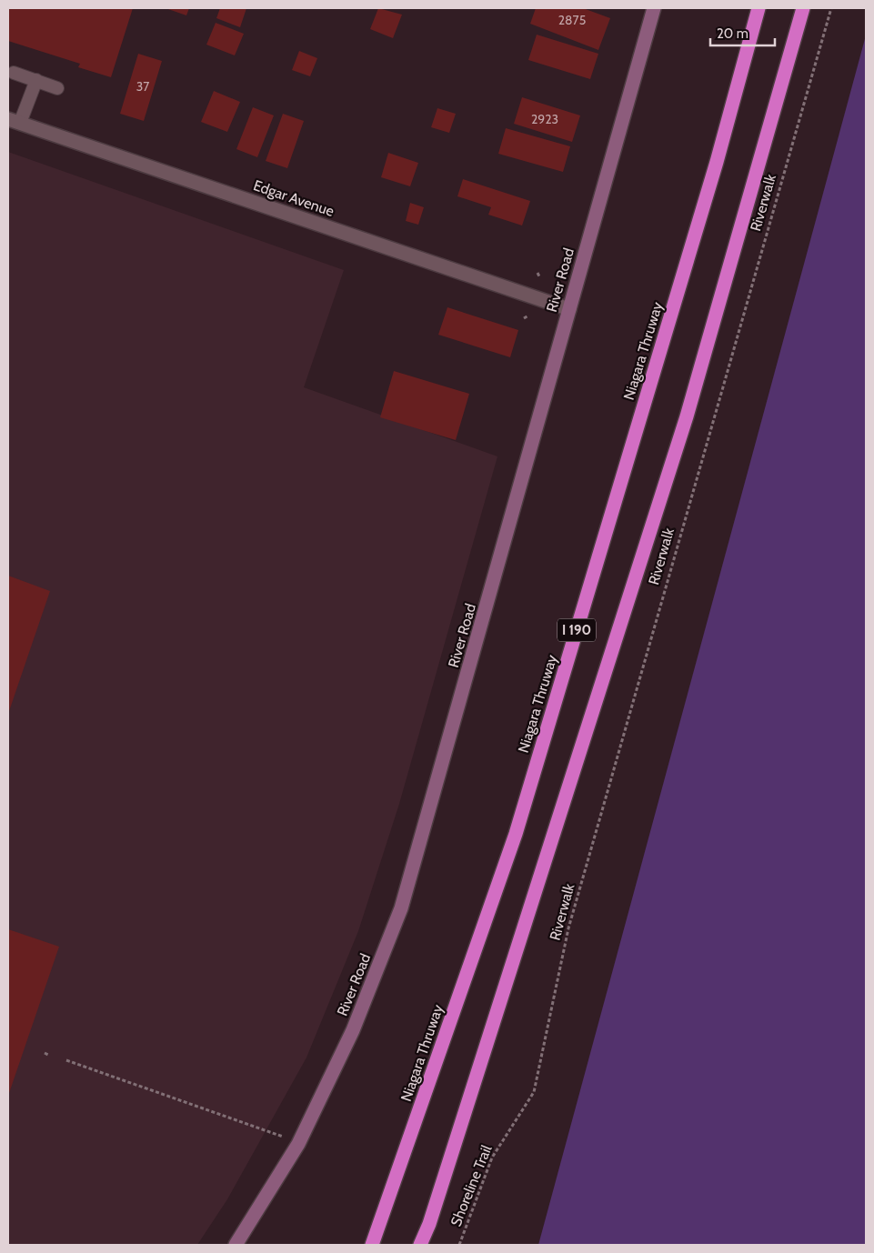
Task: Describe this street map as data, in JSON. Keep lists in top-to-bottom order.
{
  "streets": {
    "highway": ["Niagara Thruway", "I 190"],
    "main road": ["River Road"],
    "street": ["Edgar Avenue"],
    "path": ["Riverwalk", "Shoreline Trail"]
  },
  "crossings": [
    ["Edgar Avenue", "River Road"],
    ["Riverwalk", "Shoreline Trail"]
  ],
  "house_numbers": ["2875", "37", "2923"],
  "scale_bar": "20 m"
}
